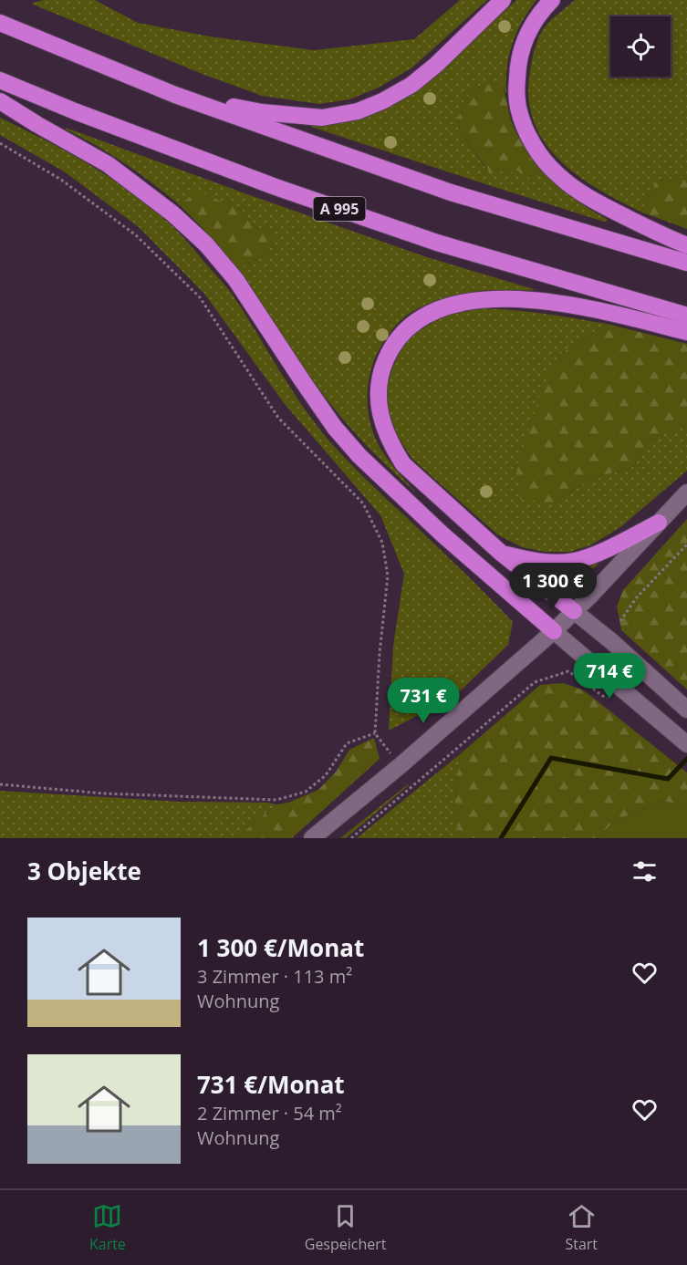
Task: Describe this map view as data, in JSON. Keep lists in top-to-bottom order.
{
  "streets": {
    "highway": ["A 995"]
  },
  "page": {
    "price": ["1 300 €", "714 €", "731 €"],
    "heading": "3 Objekte",
    "list": [
      {
        "name": "1 300 €/Monat",
        "note": "3 Zimmer · 113 m² · Wohnung"
      },
      {
        "name": "731 €/Monat",
        "note": "2 Zimmer · 54 m² · Wohnung"
      }
    ],
    "tabs": ["Karte", "Gespeichert", "Start"]
  }
}
